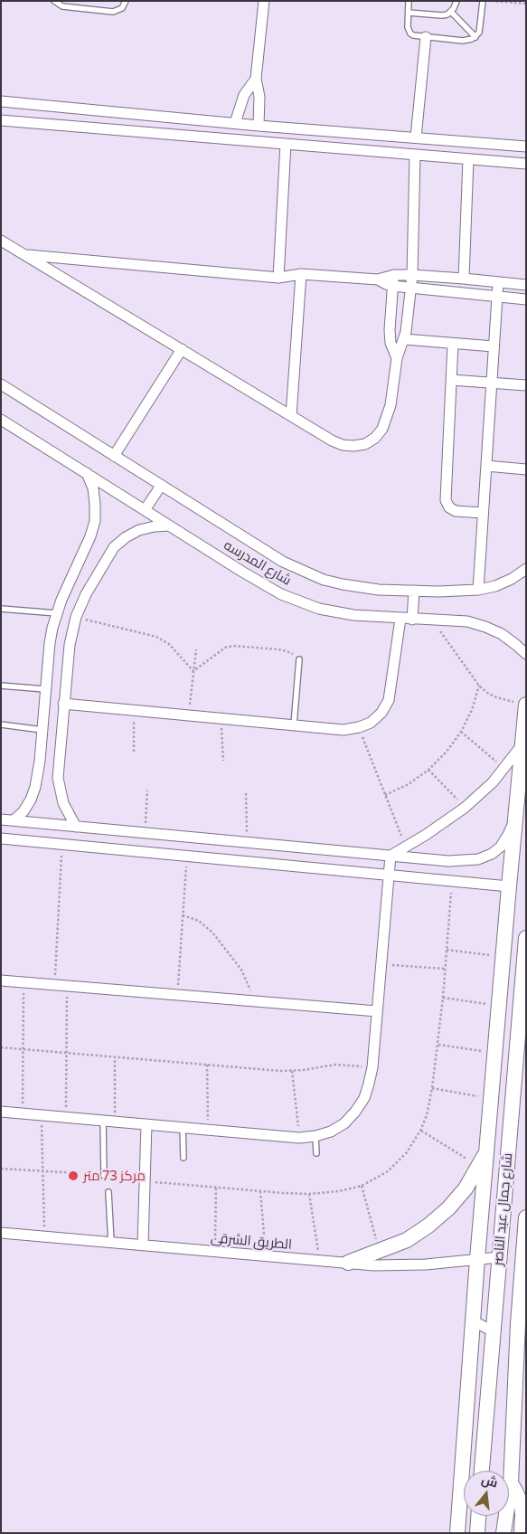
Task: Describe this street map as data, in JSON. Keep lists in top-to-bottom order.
{
  "streets": {
    "street": ["شارع المدرسه", "شارع جمال عبد الناصر", "الطريق الشرقى"]
  },
  "crossings": [
    ["شارع جمال عبد الناصر", "الطريق الشرقى"]
  ],
  "places": ["مركز 73 متر"],
  "north": "top"
}
